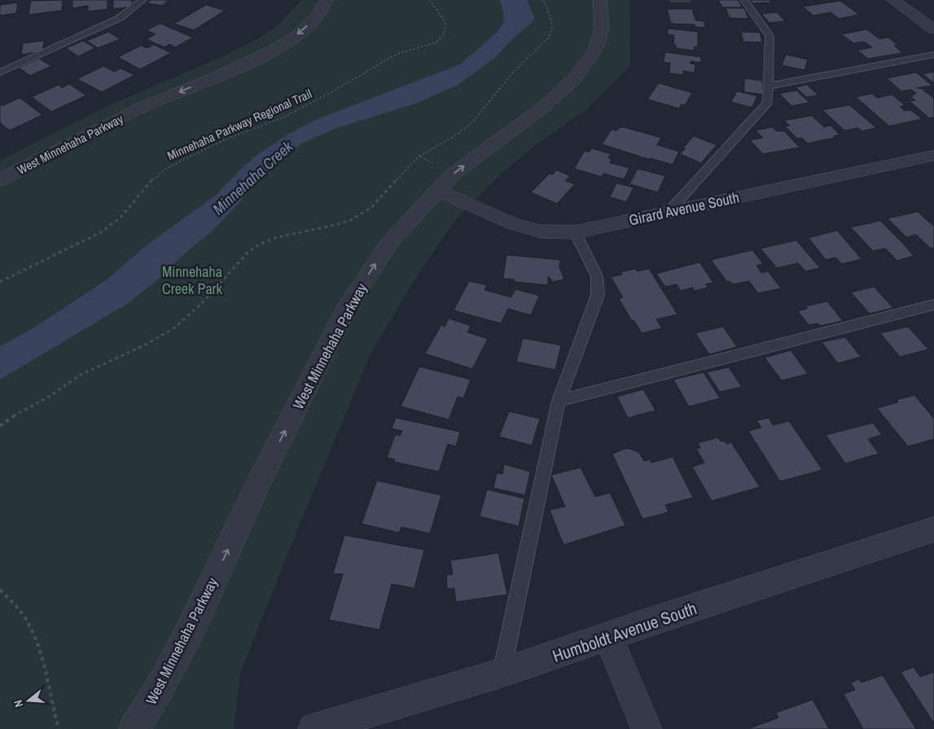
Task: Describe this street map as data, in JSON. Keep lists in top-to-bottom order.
{
  "streets": {
    "street": ["West Minnehaha Parkway", "Girard Avenue South", "Humboldt Avenue South"],
    "path": ["Minnehaha Parkway Regional Trail"]
  },
  "crossings": [
    ["West Minnehaha Parkway", "Girard Avenue South"]
  ],
  "water": ["Minnehaha Creek"],
  "parks": ["Minnehaha Creek Park"],
  "north": "left"
}
